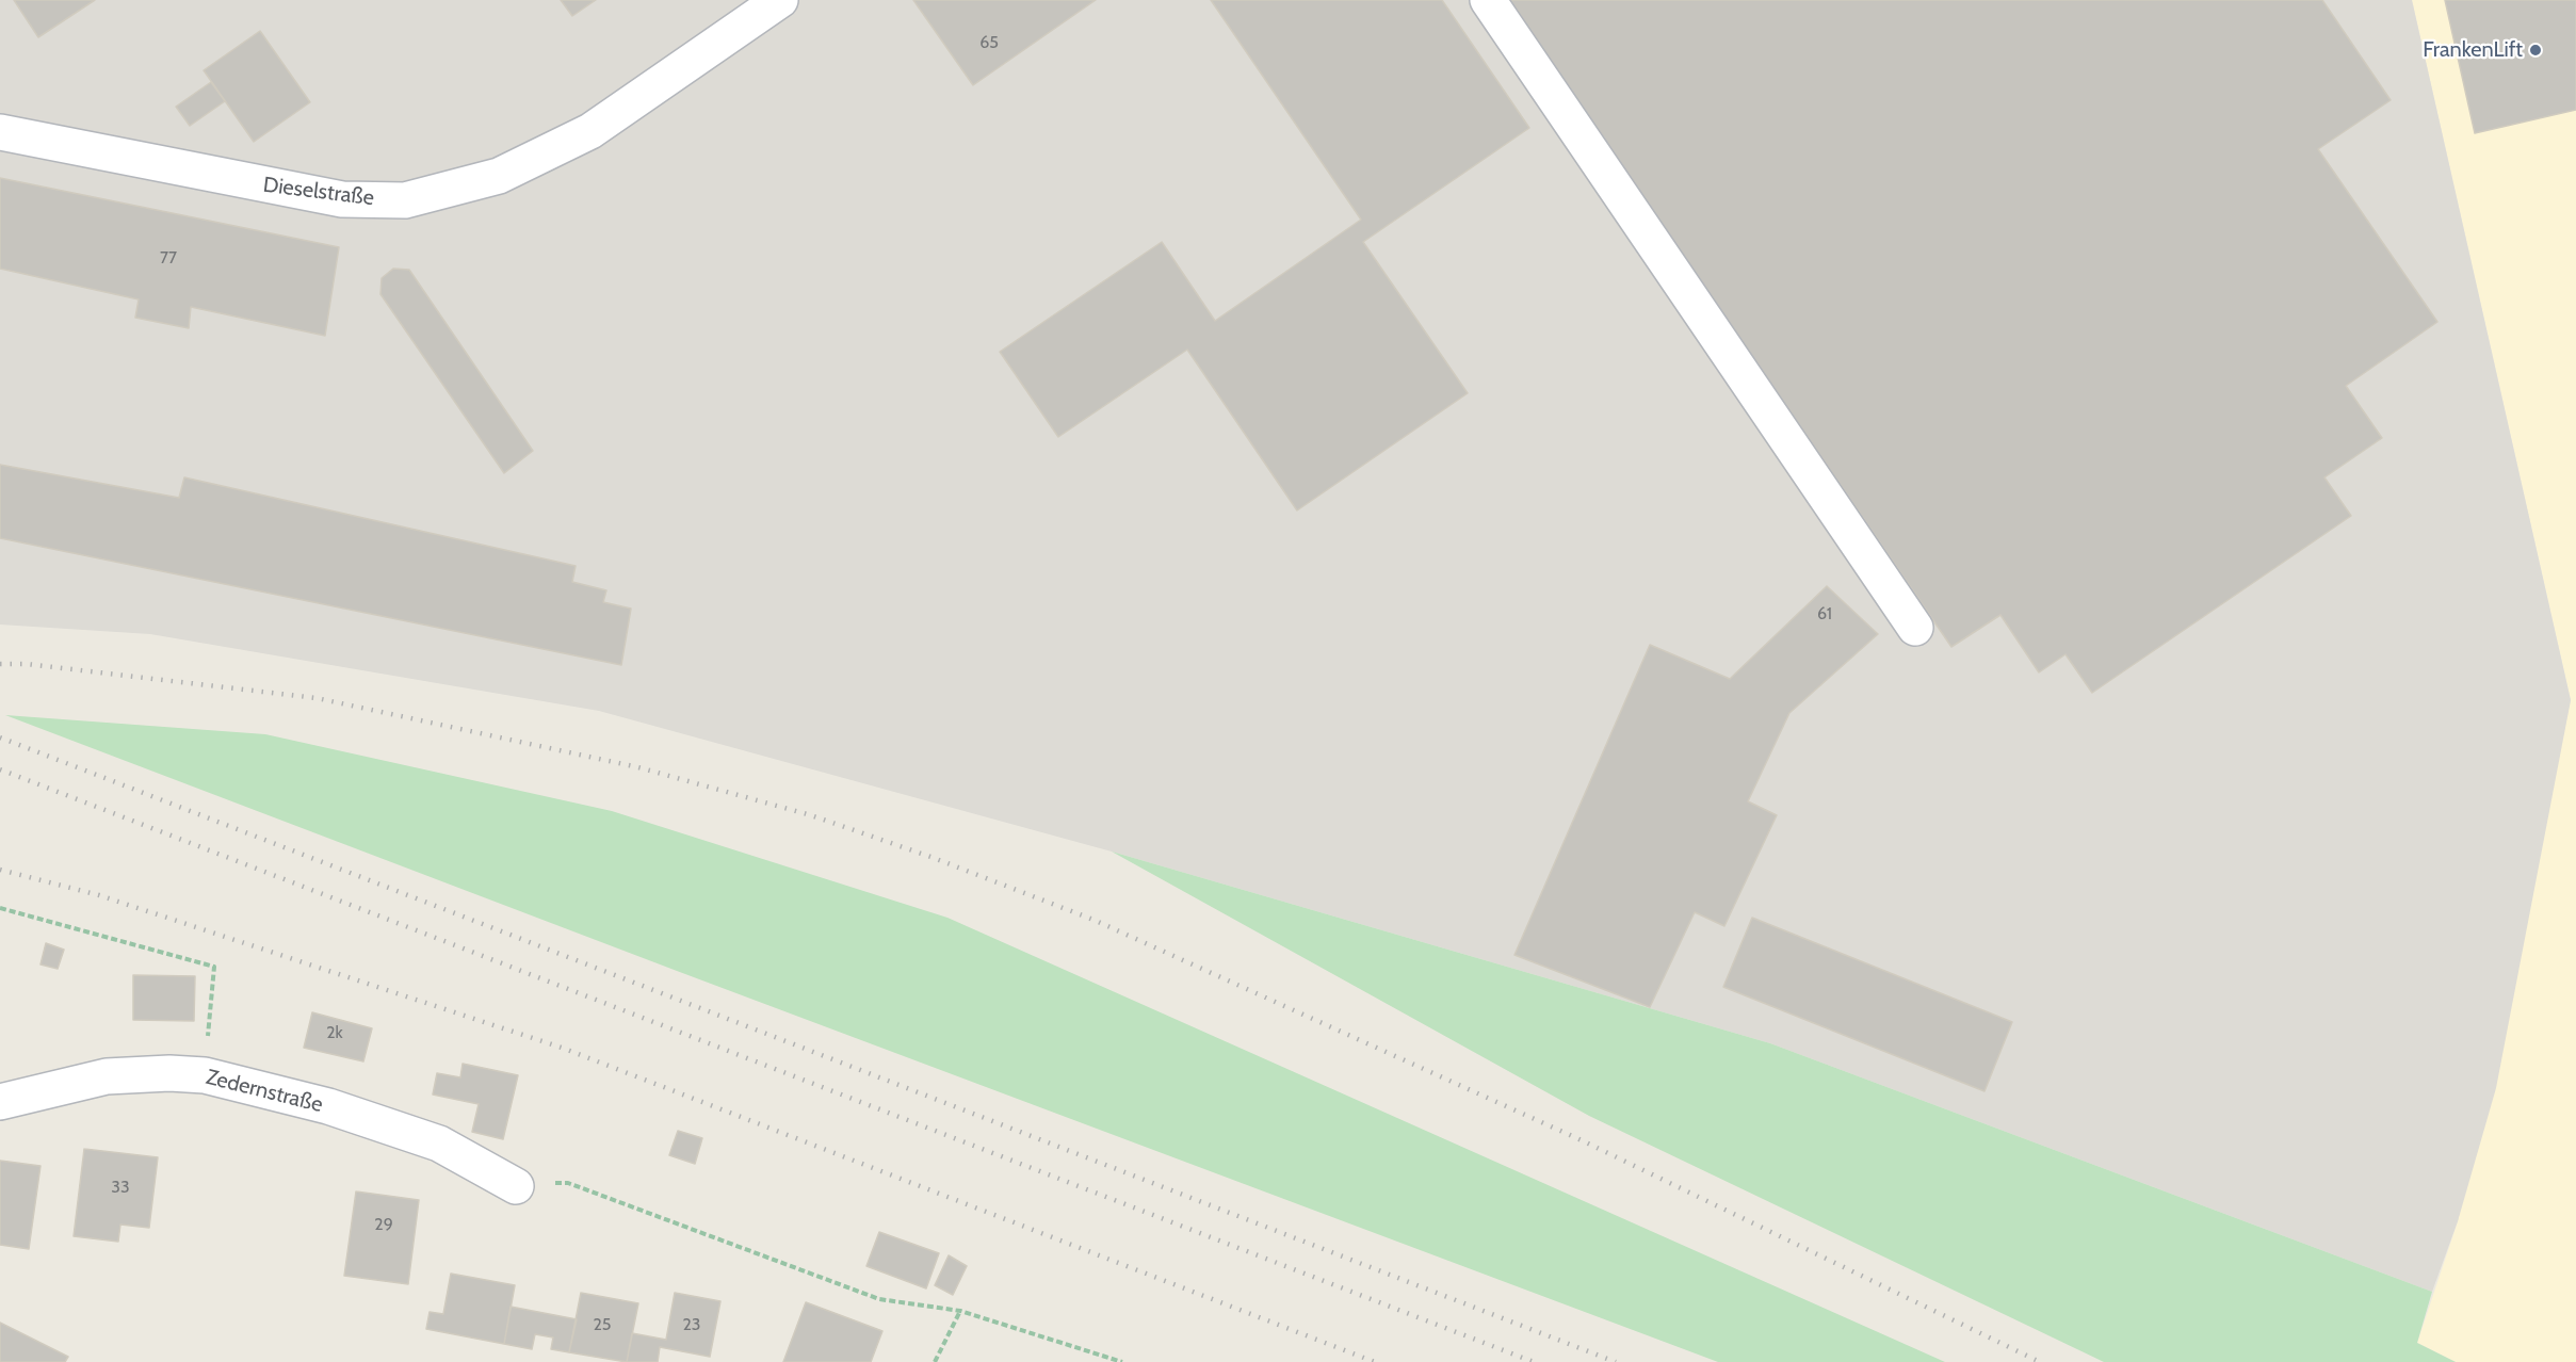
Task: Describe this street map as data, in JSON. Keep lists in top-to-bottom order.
{
  "streets": {
    "street": ["Dieselstraße", "Zedernstraße"]
  },
  "places": ["FrankenLift"],
  "house_numbers": [
    "65",
    "77",
    "61",
    "2k",
    "33",
    "29",
    "25",
    "23"
  ]
}
